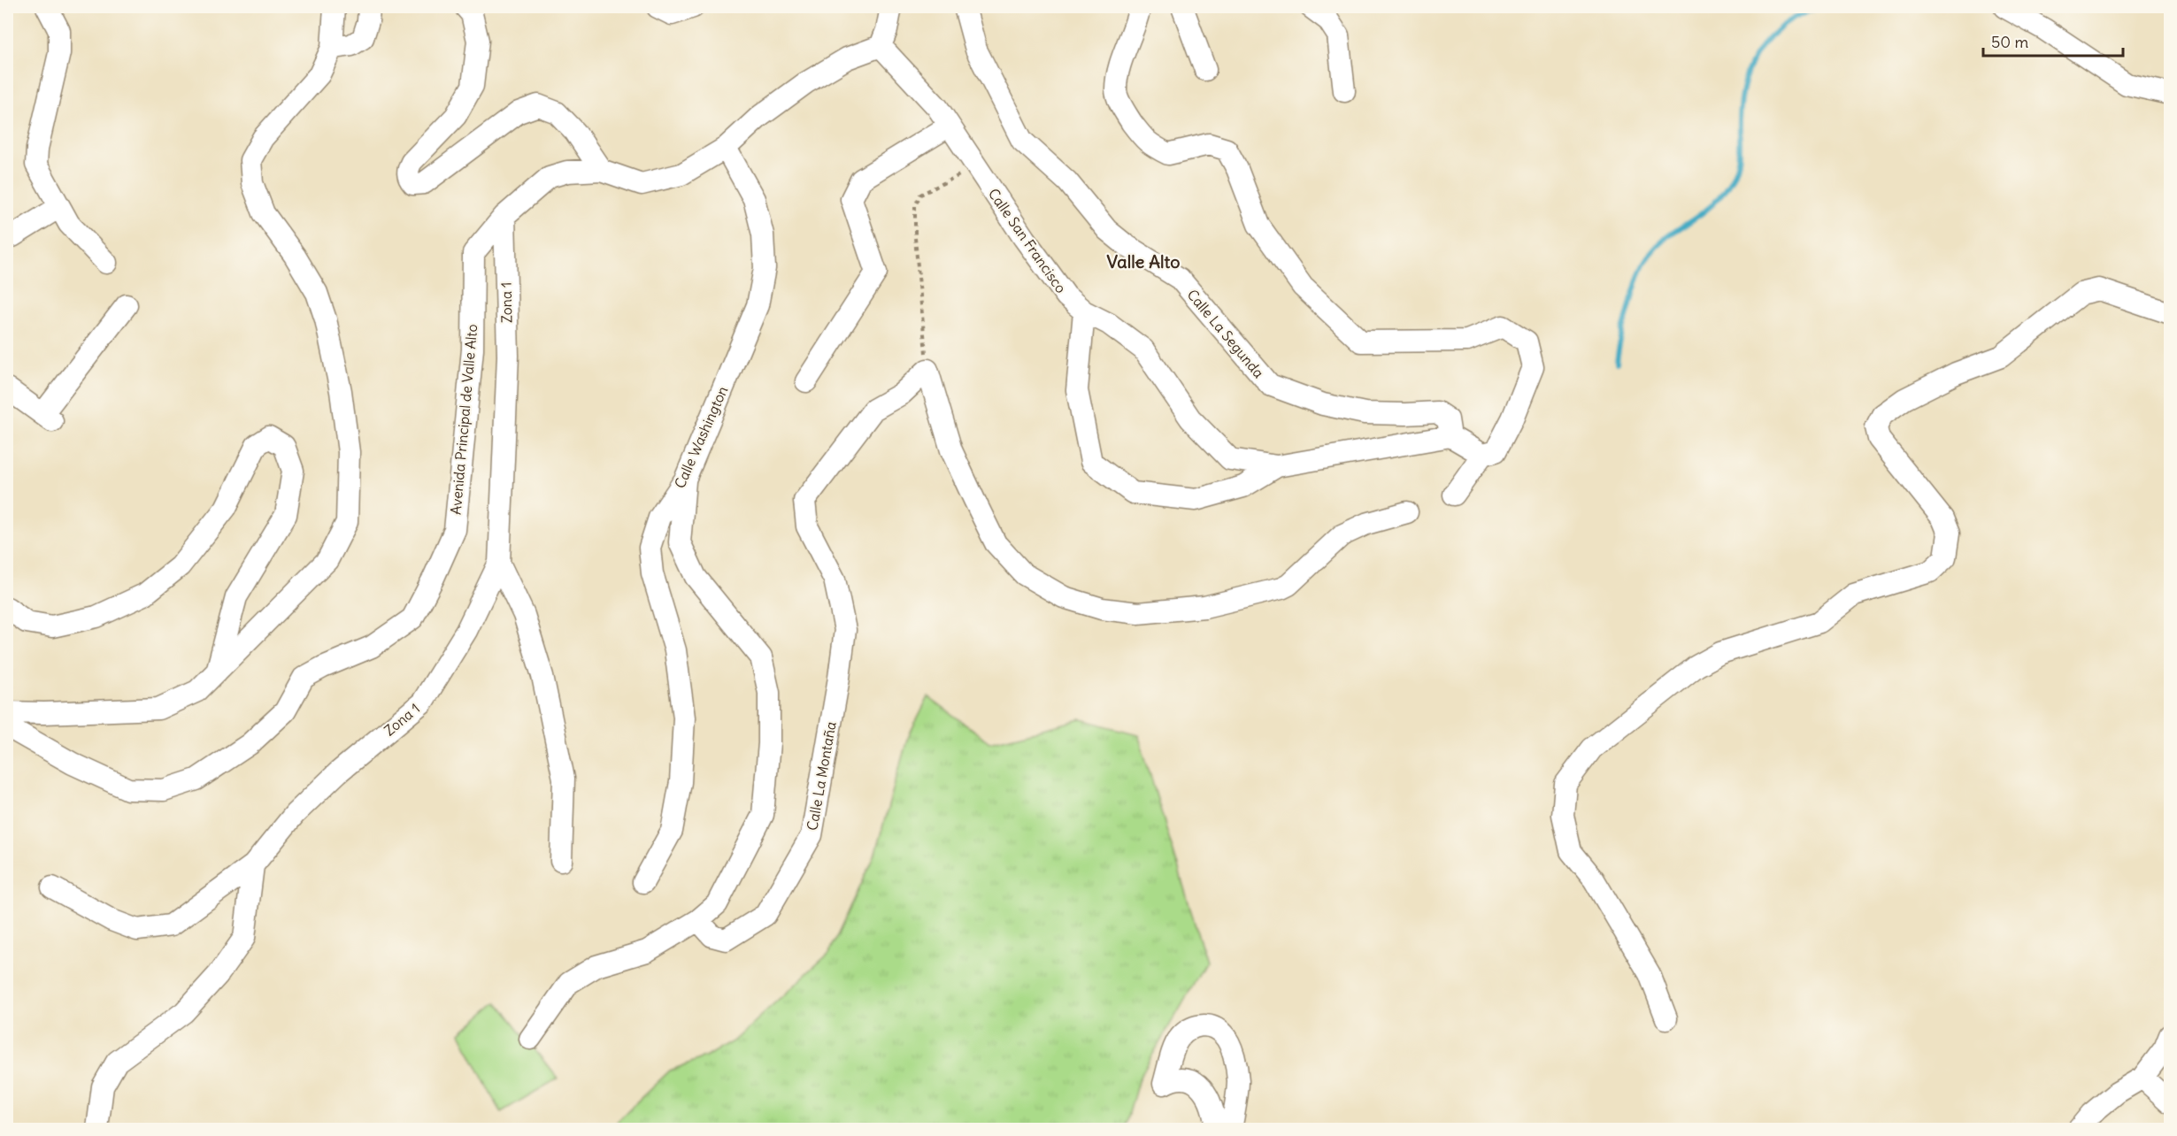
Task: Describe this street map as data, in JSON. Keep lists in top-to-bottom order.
{
  "streets": {
    "street": [
      "Calle San Francisco",
      "Zona 1",
      "Calle La Segunda",
      "Avenida Principal de Valle Alto",
      "Calle Washington",
      "Calle La Montaña"
    ]
  },
  "crossings": [
    ["Calle San Francisco", "Calle La Segunda"],
    ["Calle San Francisco", "Avenida Principal de Valle Alto"],
    ["Zona 1", "Avenida Principal de Valle Alto"],
    ["Avenida Principal de Valle Alto", "Calle Washington"]
  ],
  "districts": ["Valle Alto"],
  "scale_bar": "50 m"
}
